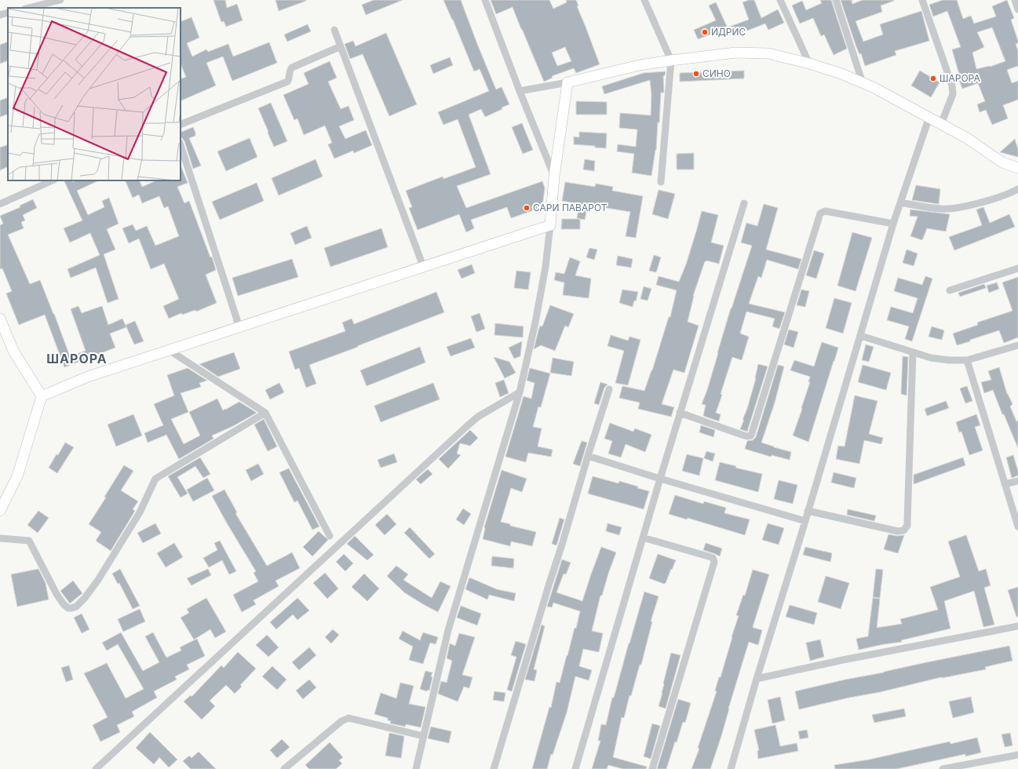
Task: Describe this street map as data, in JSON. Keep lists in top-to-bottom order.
{
  "districts": ["ШАРОРА"],
  "places": [
    "ИДРИС",
    "СИНО",
    "ШАРОРА",
    "САРИ ПАВАРОТ"
  ]
}
